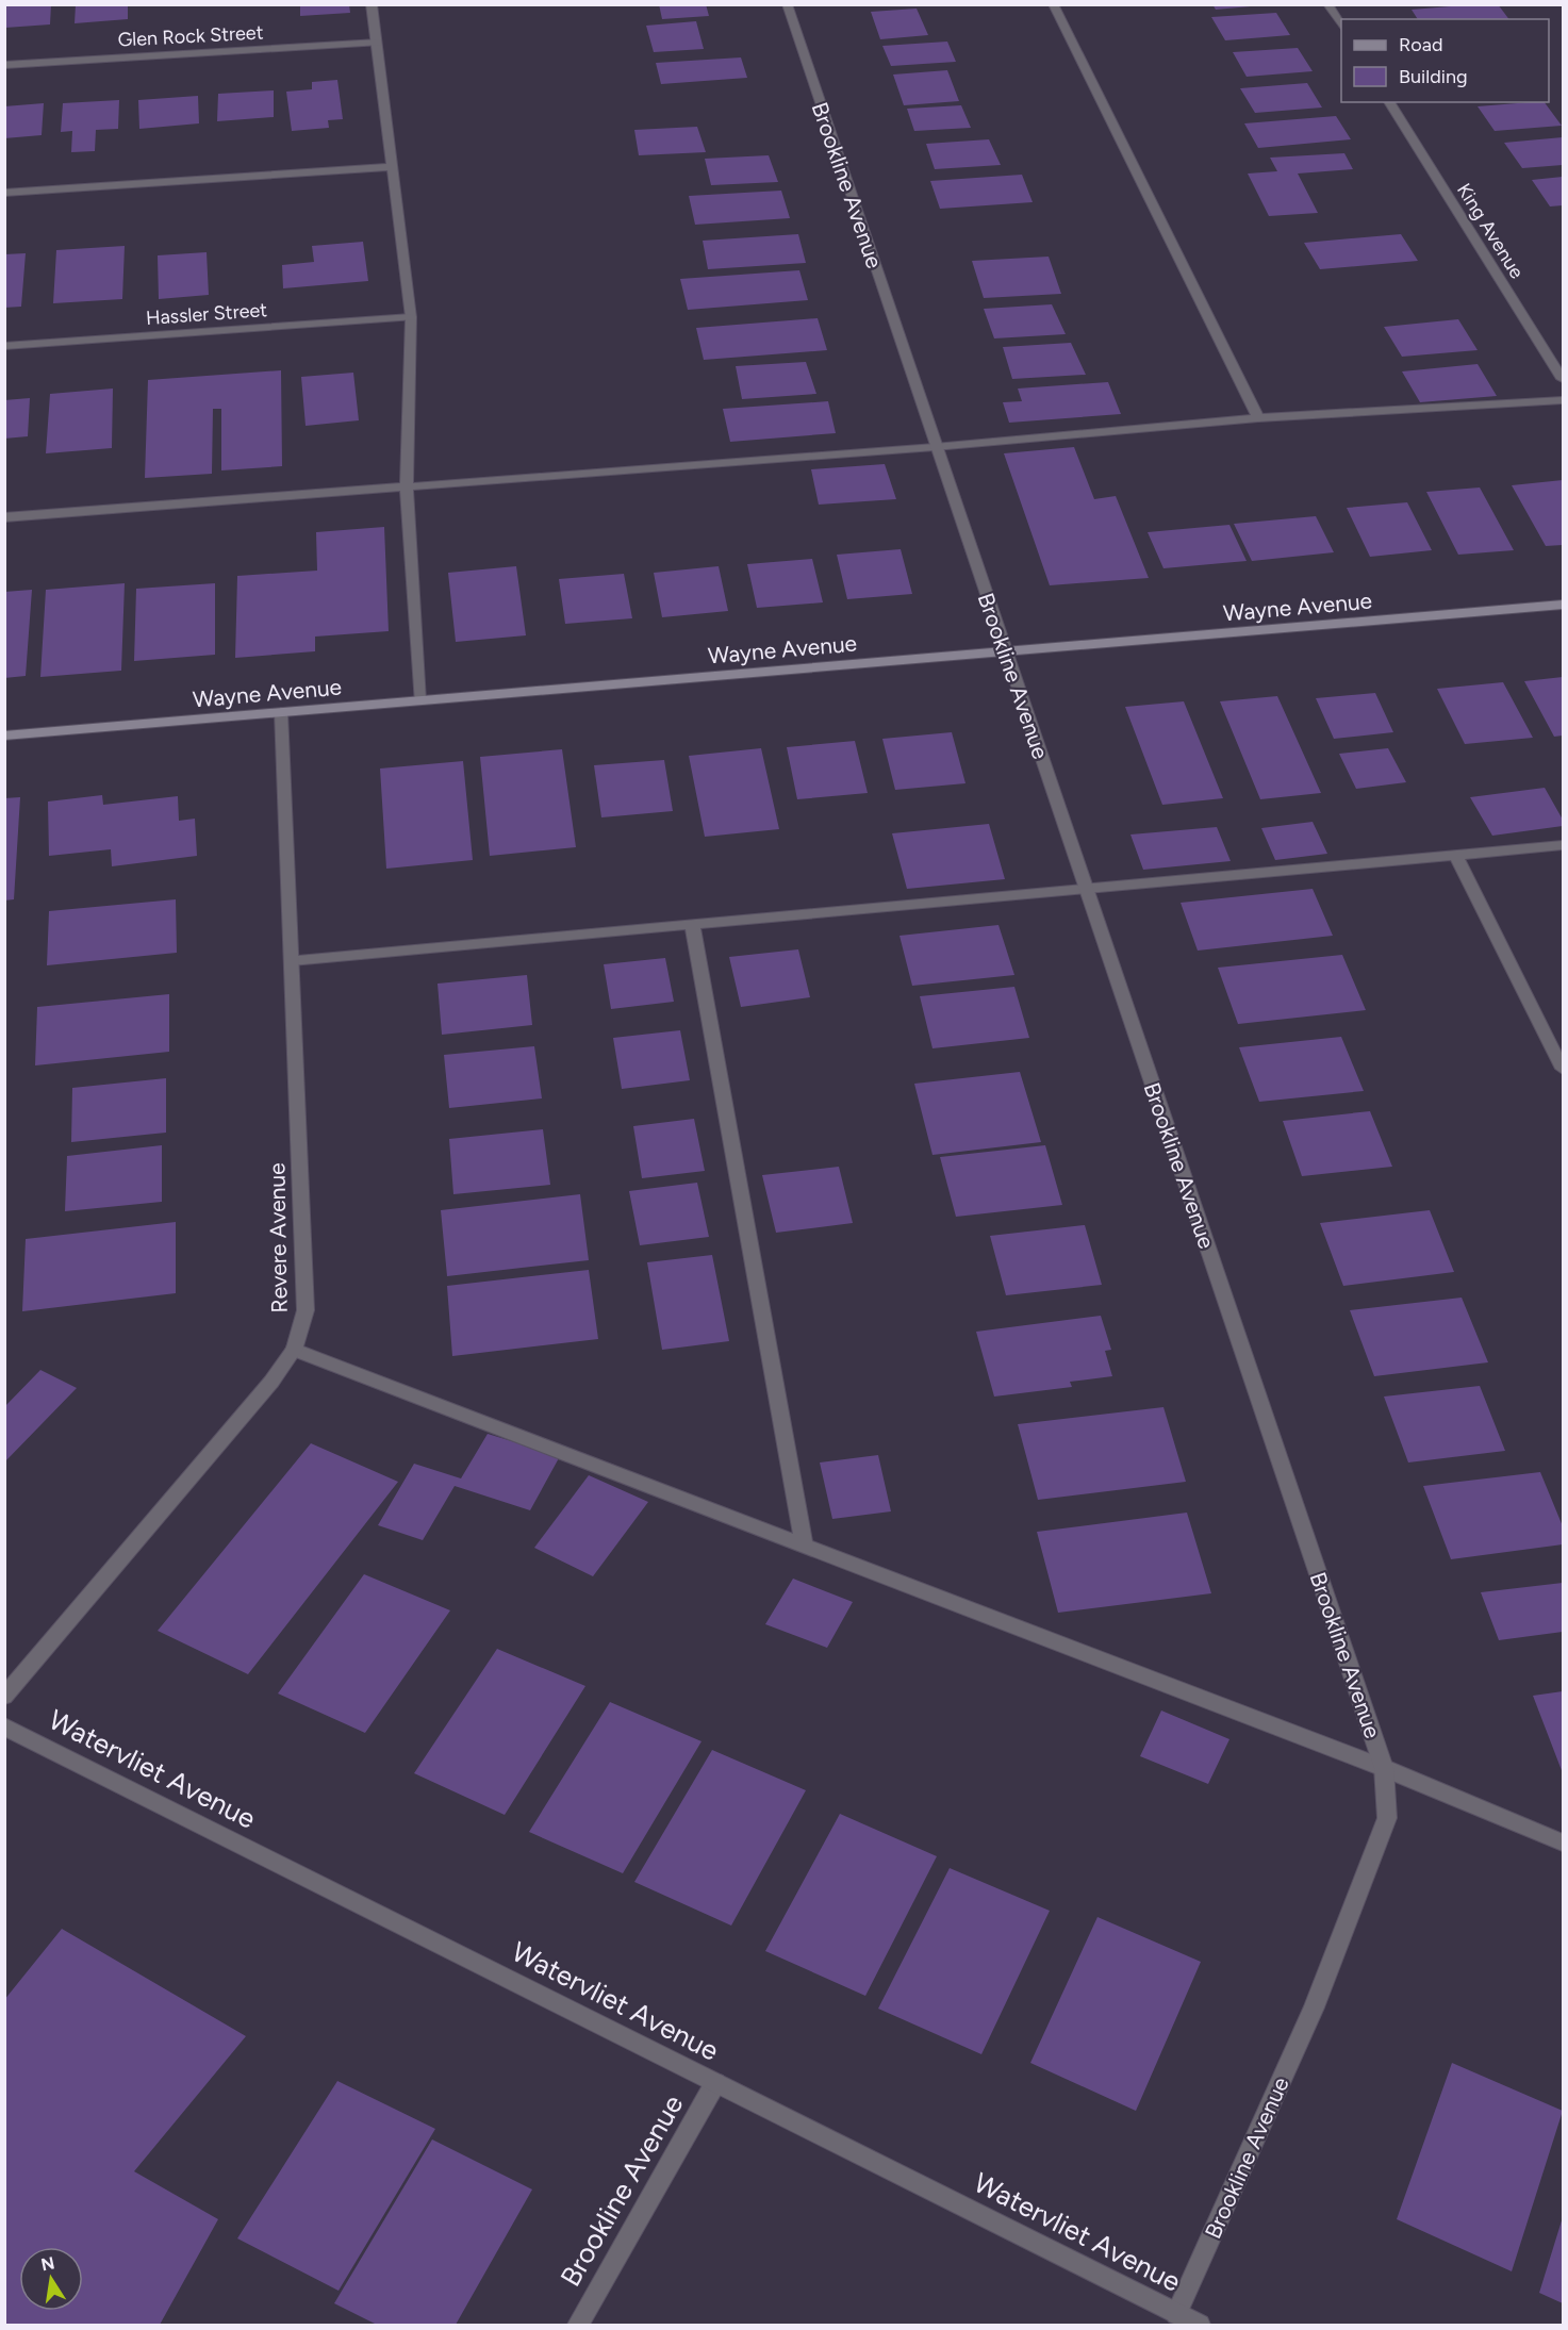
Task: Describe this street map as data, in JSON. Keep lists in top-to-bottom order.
{
  "streets": {
    "main road": ["Wayne Avenue"],
    "street": [
      "Glen Rock Street",
      "Brookline Avenue",
      "King Avenue",
      "Hassler Street",
      "Revere Avenue",
      "Watervliet Avenue"
    ]
  },
  "crossings": [
    ["Brookline Avenue", "Wayne Avenue"],
    ["Brookline Avenue", "Watervliet Avenue"],
    ["Wayne Avenue", "Revere Avenue"]
  ],
  "legend": ["Road", "Building"],
  "north": "top"
}
